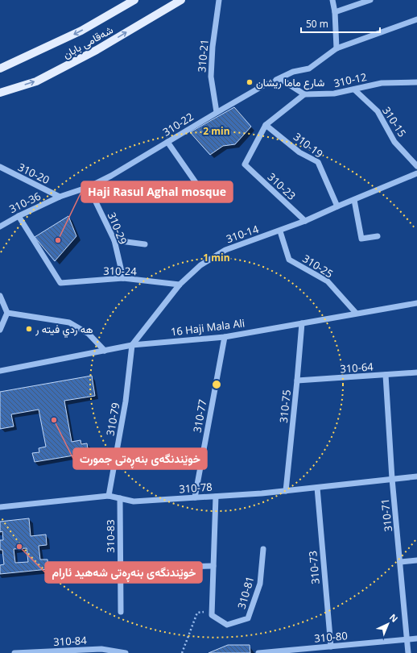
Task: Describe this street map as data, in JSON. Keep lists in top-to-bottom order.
{
  "streets": {
    "main road": ["شەقامی بابان"],
    "street": [
      "310-21",
      "310-12",
      "310-15",
      "310-22",
      "310-19",
      "310-20",
      "310-23",
      "310-36",
      "310-29",
      "310-14",
      "310-25",
      "310-24",
      "16 Haji Mala Ali",
      "310-64",
      "310-75",
      "310-77",
      "310-79",
      "310-78",
      "310-71",
      "310-83",
      "310-73",
      "310-81",
      "310-80",
      "310-84"
    ]
  },
  "crossings": [
    ["310-21", "310-22"],
    ["310-12", "310-15"],
    ["310-12", "310-22"],
    ["310-22", "310-20"],
    ["310-22", "310-36"],
    ["310-22", "310-29"],
    ["310-19", "310-23"],
    ["310-19", "310-14"],
    ["310-20", "310-36"],
    ["310-23", "310-14"],
    ["310-36", "310-24"],
    ["310-29", "310-24"],
    ["310-14", "310-25"],
    ["310-14", "310-24"],
    ["310-14", "16 Haji Mala Ali"],
    ["310-14", "310-79"],
    ["310-25", "16 Haji Mala Ali"],
    ["16 Haji Mala Ali", "310-75"],
    ["16 Haji Mala Ali", "310-77"],
    ["16 Haji Mala Ali", "310-79"],
    ["310-64", "310-75"],
    ["310-64", "310-71"],
    ["310-75", "310-78"],
    ["310-77", "310-78"],
    ["310-79", "310-78"],
    ["310-78", "310-71"],
    ["310-78", "310-83"],
    ["310-78", "310-73"],
    ["310-71", "310-80"],
    ["310-73", "310-80"]
  ],
  "places": [
    "شارع ماما ريشان",
    "Haji Rasul Aghal mosque",
    "هه ردي فيته ر",
    "خوێندنگەی بنەڕەتی جمورت",
    "خوێندنگەی بنەڕەتی شەهید ئارام"
  ],
  "scale_bar": "50 m",
  "north": "top right",
  "rings": ["2 min", "1 min"]
}
